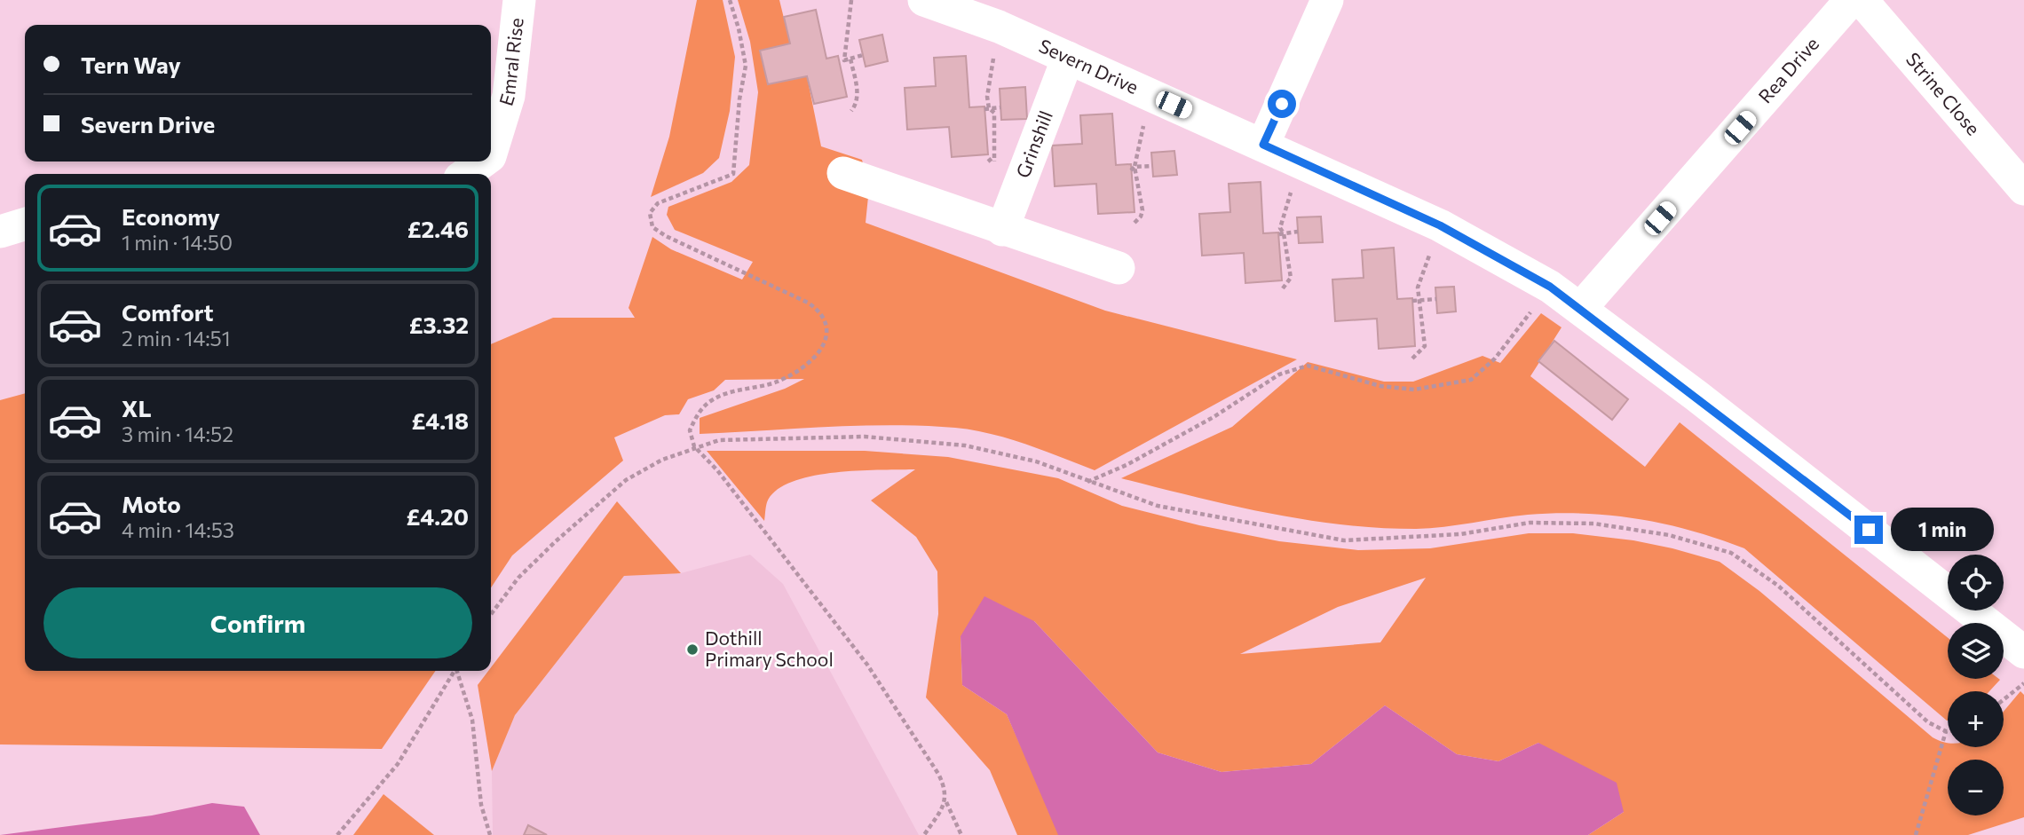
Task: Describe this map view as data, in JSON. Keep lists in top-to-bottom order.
{
  "streets": {
    "street": [
      "Emral Rise",
      "Severn Drive",
      "Rea Drive",
      "Strine Close",
      "Grinshill"
    ]
  },
  "crossings": [
    ["Severn Drive", "Rea Drive"],
    ["Severn Drive", "Grinshill"]
  ],
  "places": ["Dothill Primary School"],
  "page": {
    "banner": ["Tern Way", "Severn Drive"],
    "list": [
      {
        "name": "Economy",
        "note": "1 min · 14:50",
        "value": "£2.46"
      },
      {
        "name": "Comfort",
        "note": "2 min · 14:51",
        "value": "£3.32"
      },
      {
        "name": "XL",
        "note": "3 min · 14:52",
        "value": "£4.18"
      },
      {
        "name": "Moto",
        "note": "4 min · 14:53",
        "value": "£4.20"
      }
    ],
    "bubble": "1 min",
    "map_buttons": ["+", "−"],
    "buttons": "Confirm"
  }
}
